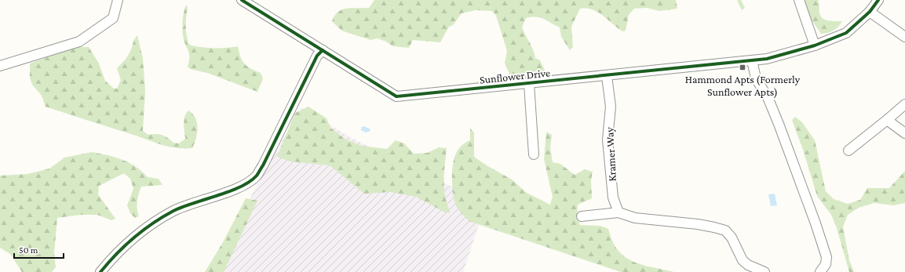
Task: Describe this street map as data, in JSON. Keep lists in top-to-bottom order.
{
  "streets": {
    "street": ["Sunflower Drive", "Kramer Way"]
  },
  "crossings": [
    ["Sunflower Drive", "Kramer Way"]
  ],
  "places": {
    "transit": ["Hammond Apts (Formerly Sunflower Apts)"]
  },
  "scale_bar": "50 m"
}
